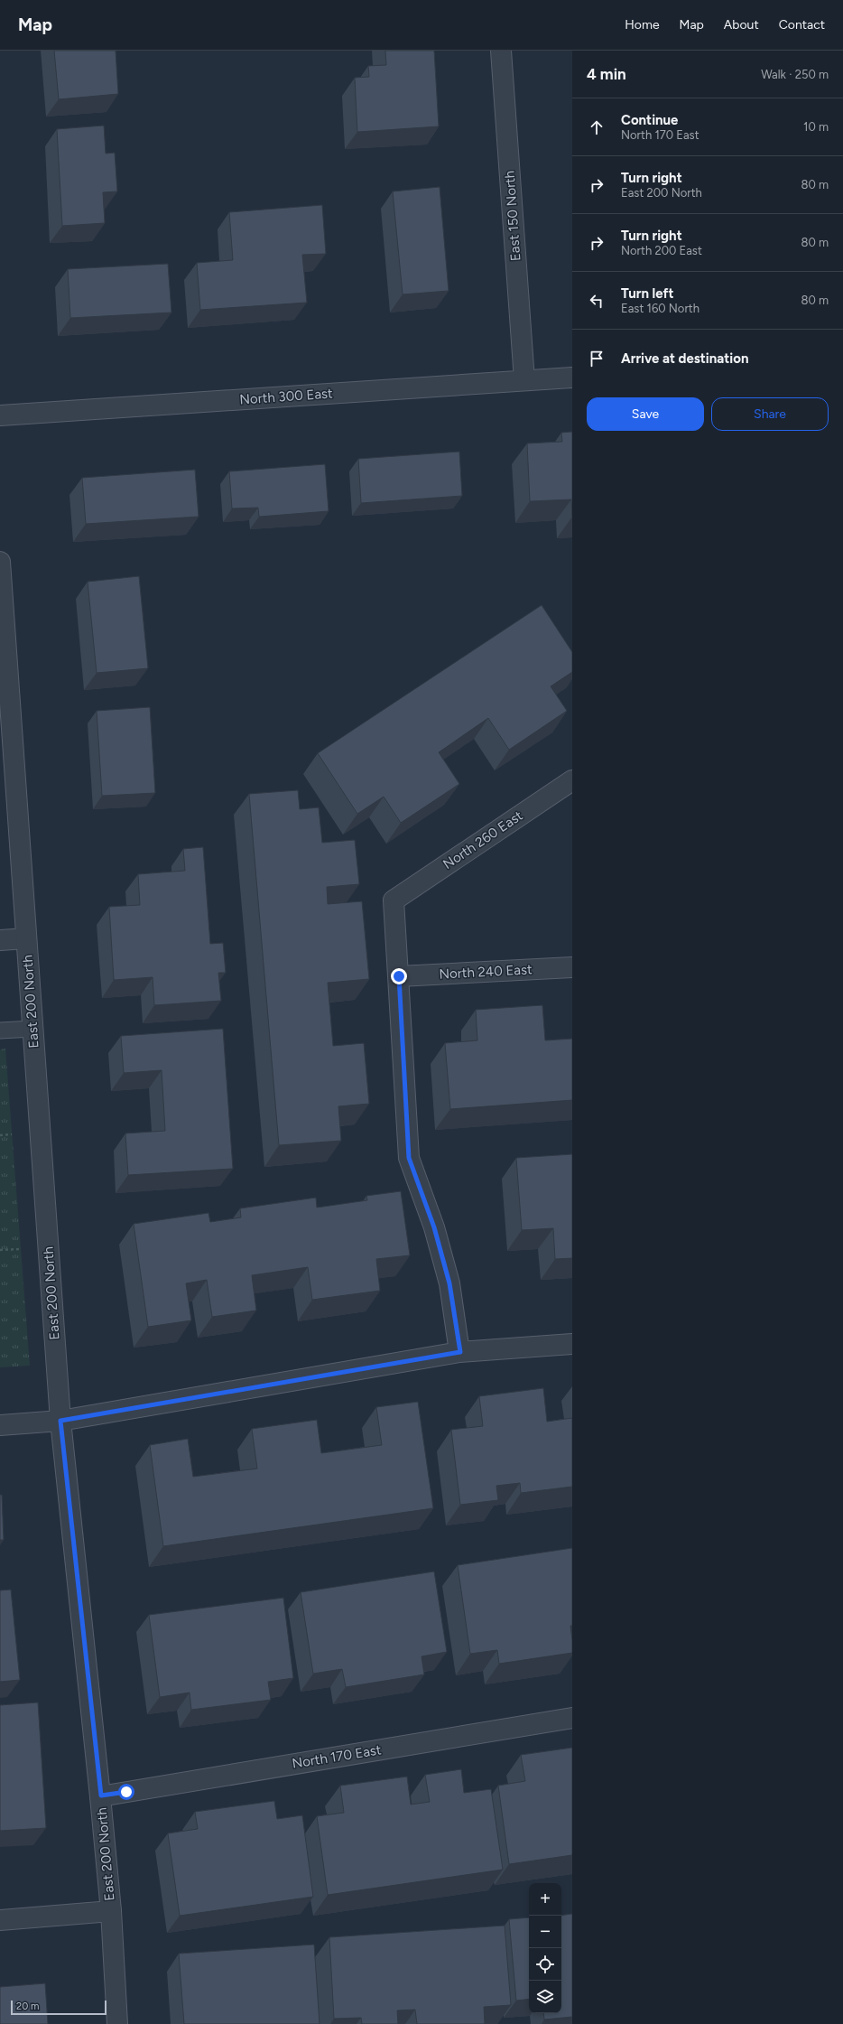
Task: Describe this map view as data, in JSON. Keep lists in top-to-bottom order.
{
  "streets": {
    "street": [
      "East 150 North",
      "North 300 East",
      "North 260 East",
      "North 240 East",
      "East 200 North",
      "North 170 East"
    ]
  },
  "crossings": [
    ["East 150 North", "North 300 East"],
    ["North 260 East", "North 240 East"],
    ["East 200 North", "North 170 East"]
  ],
  "scale_bar": "20 m",
  "page": {
    "header": "Map",
    "nav": [
      "Home",
      "Map",
      "About",
      "Contact"
    ],
    "heading": ["4 min", "Walk · 250 m"],
    "list": [
      ["Continue", "North 170 East", "10 m"],
      ["Turn right", "East 200 North", "80 m"],
      ["Turn right", "North 200 East", "80 m"],
      ["Turn left", "East 160 North", "80 m"],
      "Arrive at destination"
    ],
    "buttons": ["Save", "Share"],
    "map_buttons": ["+", "−"],
    "scale": "20 m"
  }
}
